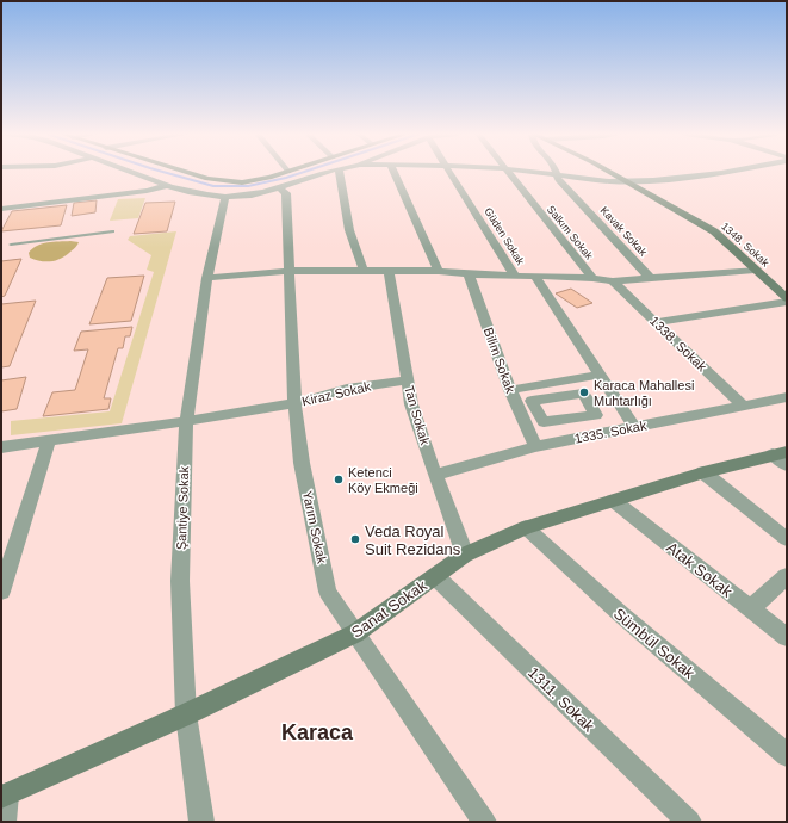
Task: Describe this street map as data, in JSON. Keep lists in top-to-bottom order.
{
  "streets": {
    "street": [
      "Kavak Sokak",
      "Salkım Sokak",
      "Güden Sokak",
      "1348. Sokak",
      "1338. Sokak",
      "Bilim Sokak",
      "Kiraz Sokak",
      "Tan Sokak",
      "1335. Sokak",
      "Şantiye Sokak",
      "Yarım Sokak",
      "Atak Sokak",
      "Sanat Sokak",
      "Sümbül Sokak",
      "1311. Sokak"
    ]
  },
  "crossings": [
    ["1338. Sokak", "1335. Sokak"],
    ["Bilim Sokak", "1335. Sokak"],
    ["Kiraz Sokak", "Tan Sokak"],
    ["Kiraz Sokak", "Şantiye Sokak"],
    ["Kiraz Sokak", "Yarım Sokak"],
    ["Tan Sokak", "1335. Sokak"],
    ["Tan Sokak", "Sanat Sokak"],
    ["Şantiye Sokak", "Sanat Sokak"],
    ["Yarım Sokak", "Sanat Sokak"],
    ["Atak Sokak", "Sanat Sokak"],
    ["Sanat Sokak", "Sümbül Sokak"],
    ["Sanat Sokak", "1311. Sokak"]
  ],
  "districts": ["Karaca"],
  "places": ["Karaca Mahallesi Muhtarlığı", "Ketenci Köy Ekmeği", "Veda Royal Suit Rezidans"]
}
